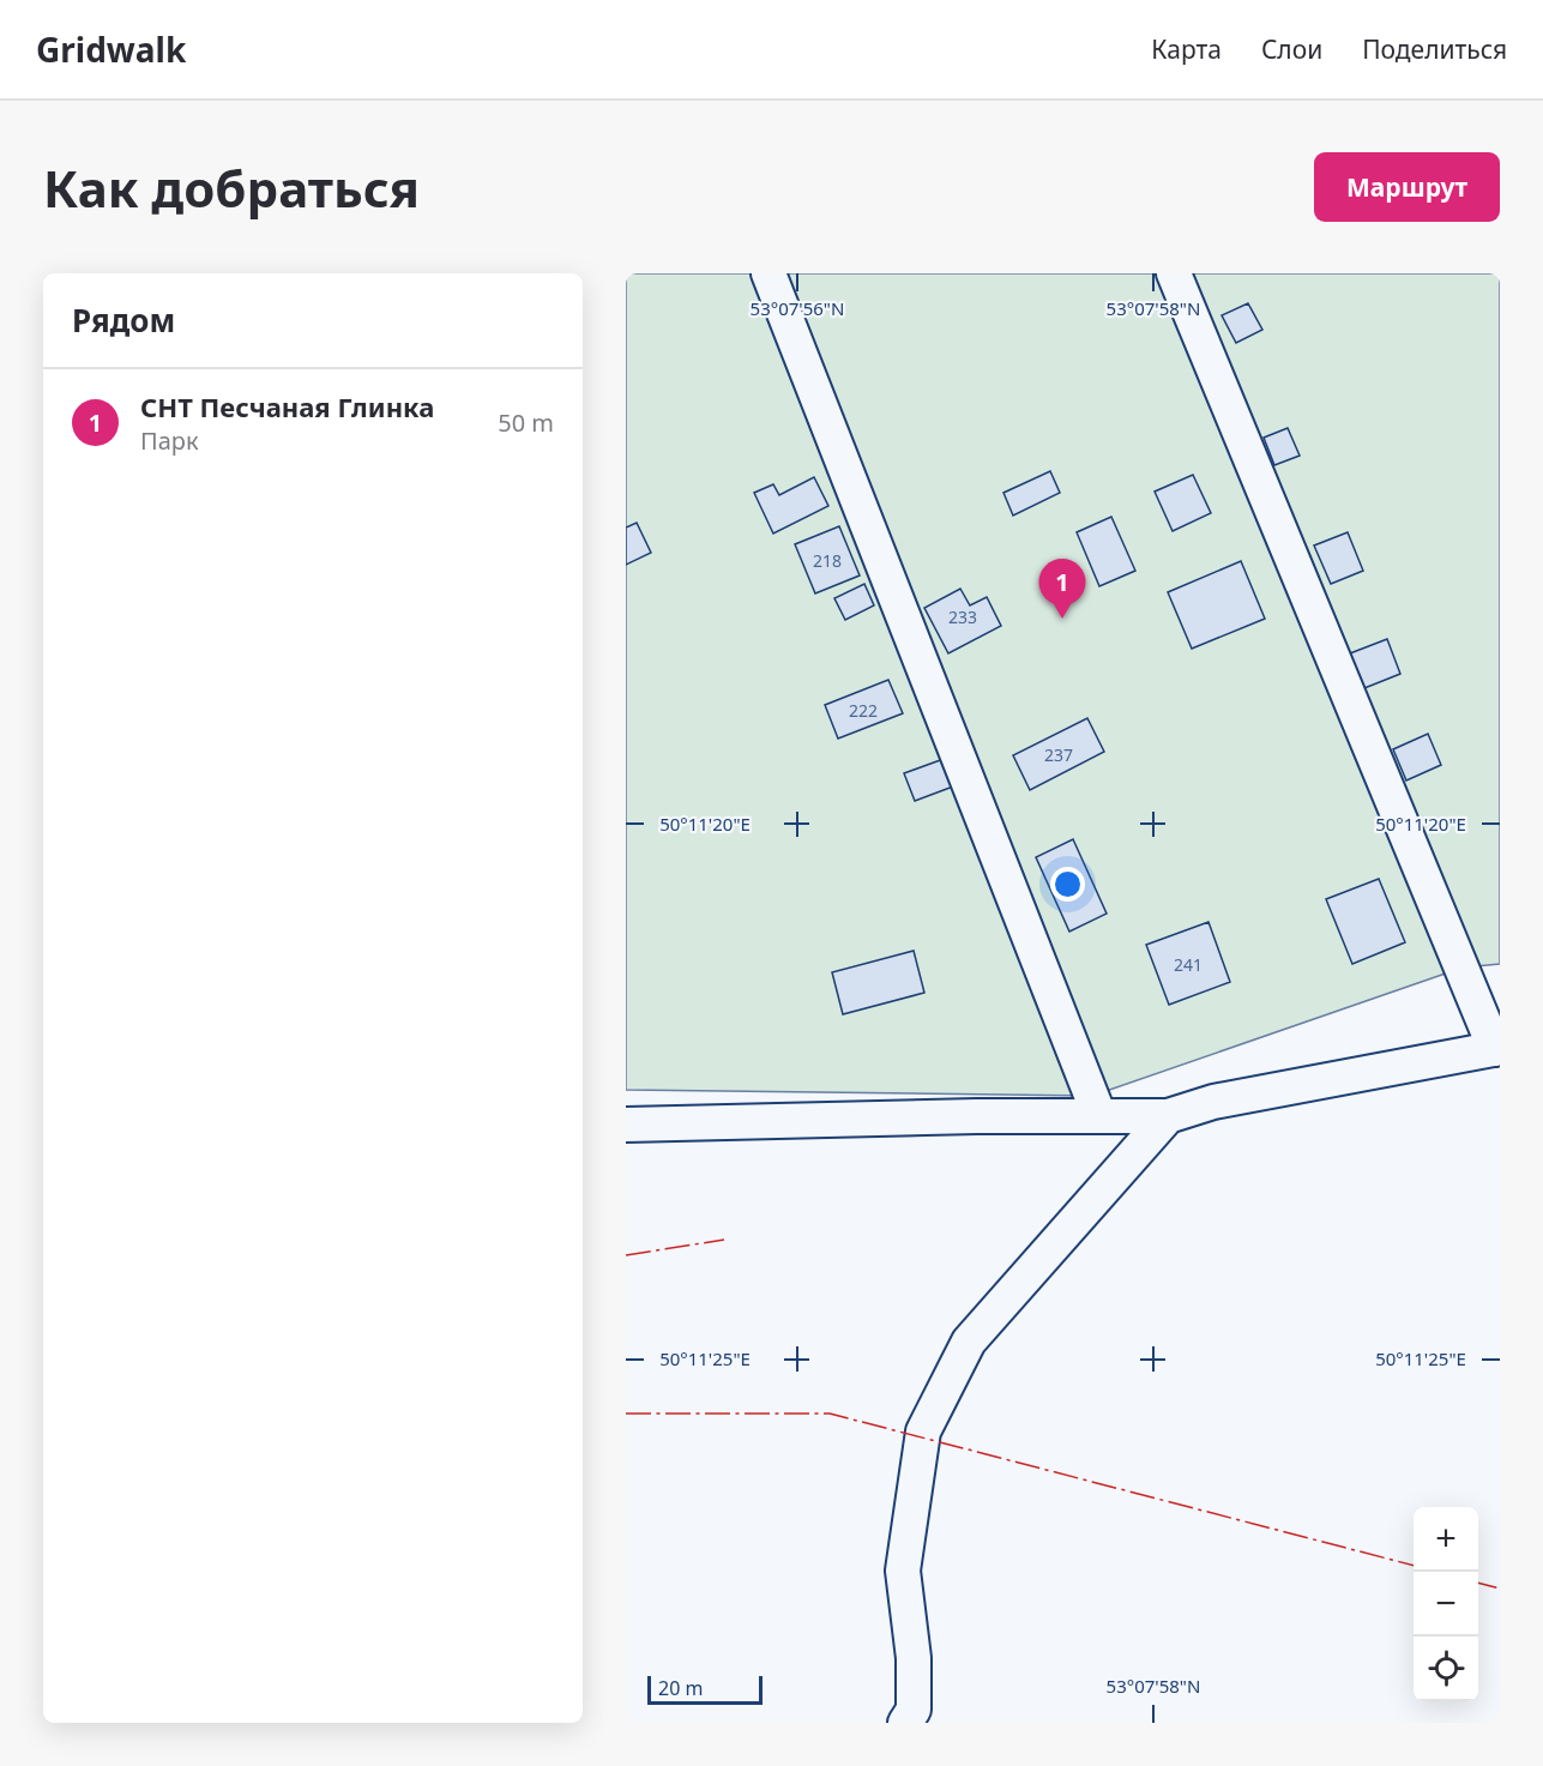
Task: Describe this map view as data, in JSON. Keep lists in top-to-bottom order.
{
  "house_numbers": [
    "218",
    "233",
    "222",
    "237",
    "241"
  ],
  "scale_bar": "20 m",
  "page": {
    "header": "Gridwalk",
    "nav": ["Карта", "Слои", "Поделиться"],
    "buttons": "Маршрут",
    "title": "Как добраться",
    "heading": "Рядом",
    "list": [
      {
        "mark": "1",
        "name": "СНТ Песчаная Глинка",
        "note": "Парк",
        "value": "50 m"
      }
    ],
    "pins": "1",
    "map_buttons": ["+", "−"],
    "scale": "20 m"
  },
  "coordinates": [
    "53°07'56\"N",
    "53°07'58\"N",
    "50°11'20\"E",
    "50°11'25\"E"
  ]
}
